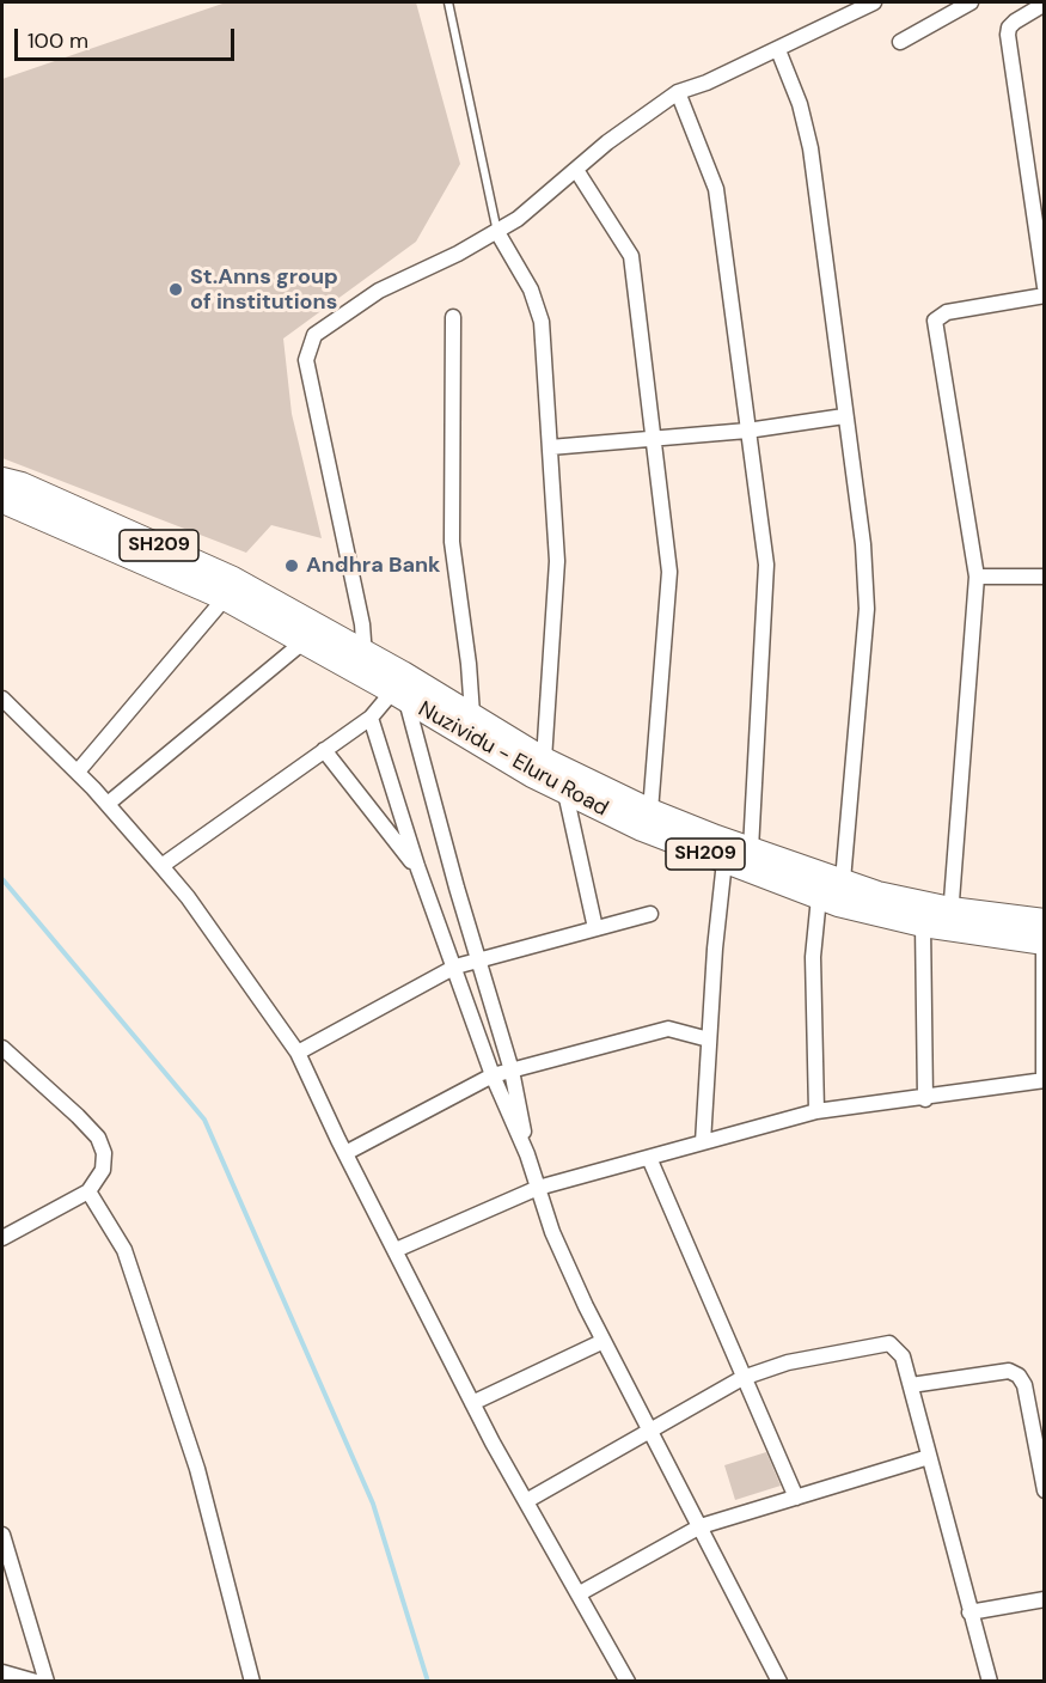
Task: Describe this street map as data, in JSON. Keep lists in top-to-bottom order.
{
  "streets": {
    "main road": ["SH209", "Nuzividu - Eluru Road"]
  },
  "places": ["St.Anns group of institutions", "Andhra Bank"],
  "scale_bar": "100 m"
}
